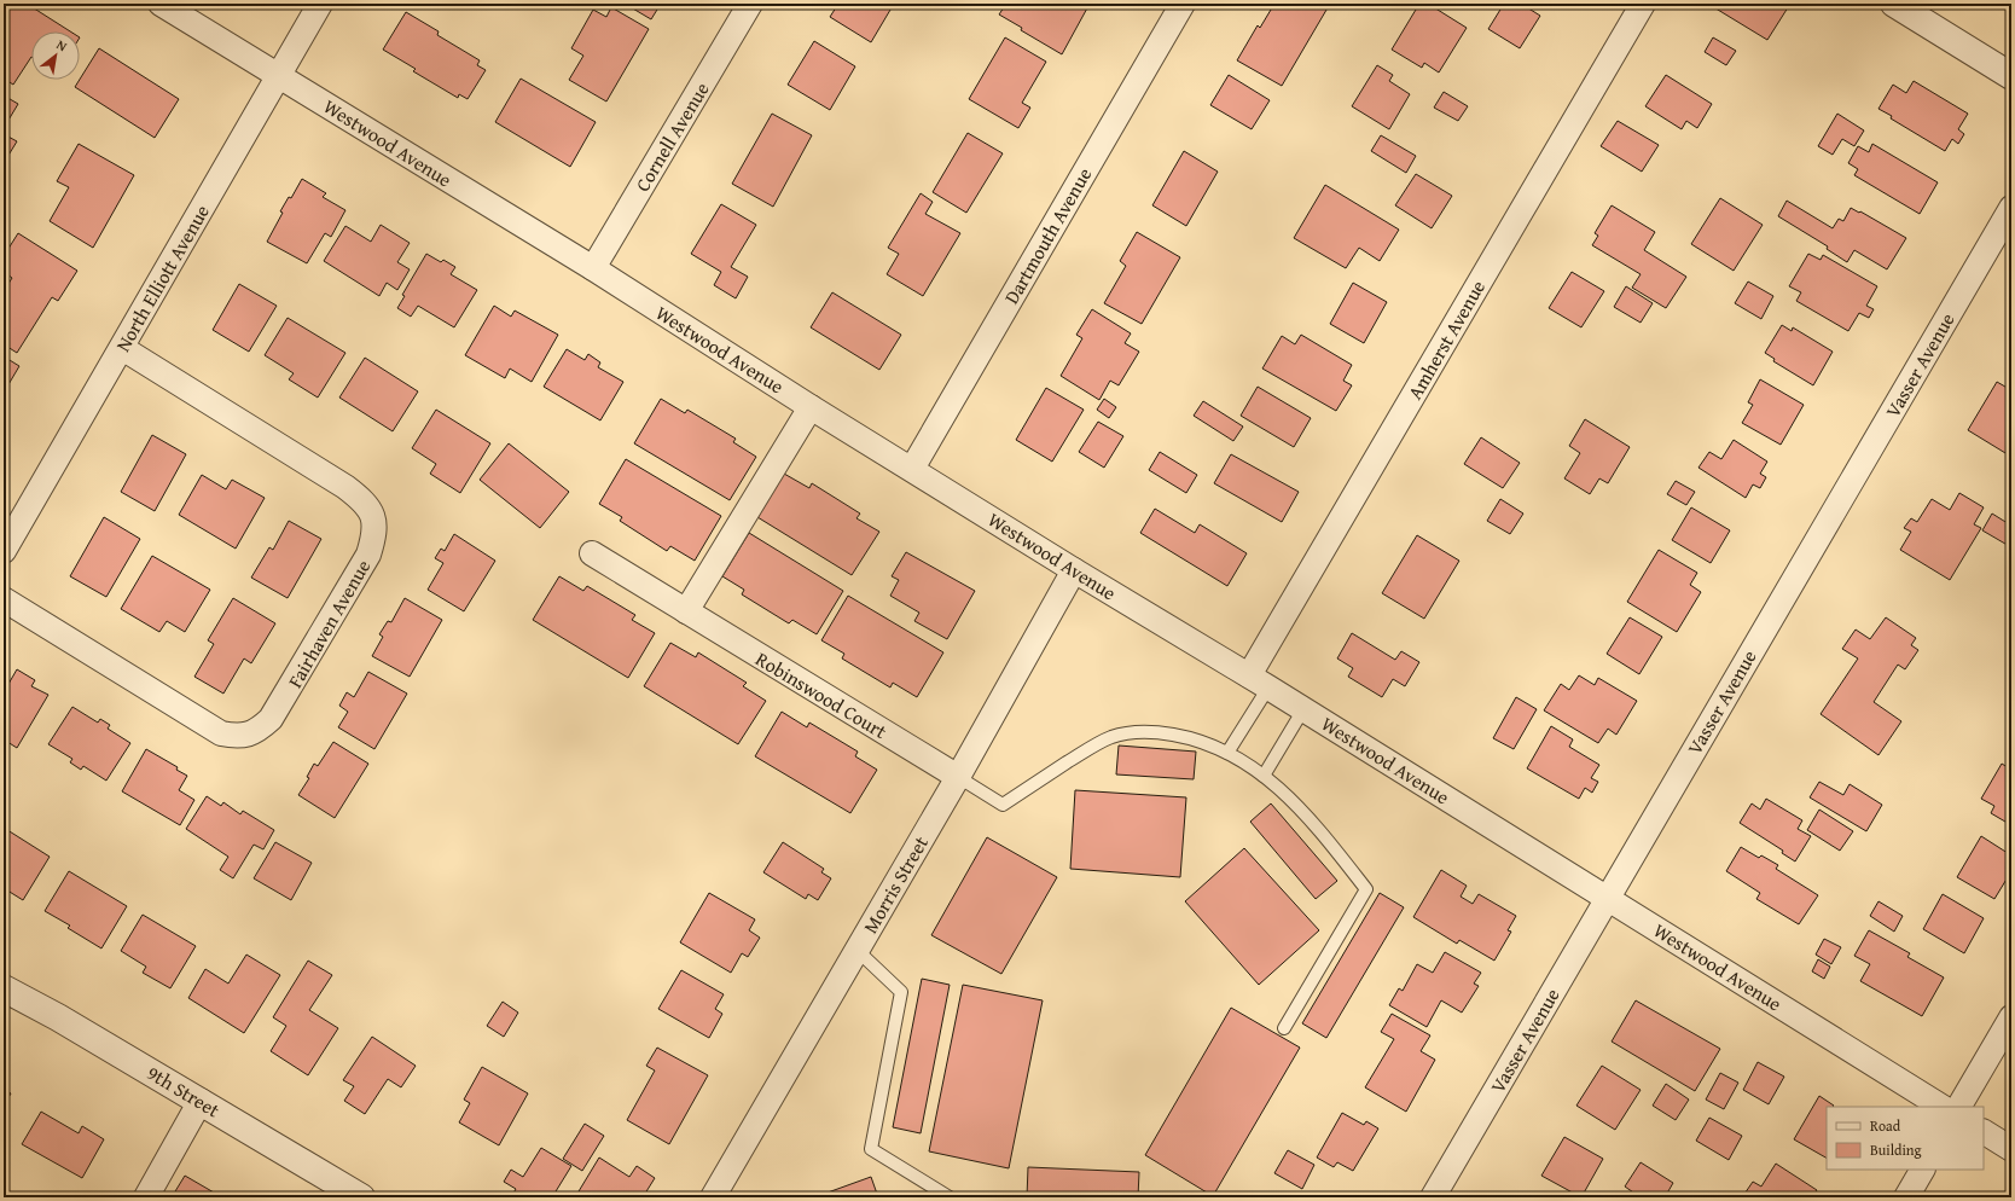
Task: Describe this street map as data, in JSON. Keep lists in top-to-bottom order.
{
  "streets": {
    "street": [
      "Cornell Avenue",
      "Westwood Avenue",
      "Dartmouth Avenue",
      "North Elliott Avenue",
      "Amherst Avenue",
      "Vasser Avenue",
      "Fairhaven Avenue",
      "Robinswood Court",
      "Morris Street",
      "9th Street"
    ]
  },
  "crossings": [
    ["Cornell Avenue", "Westwood Avenue"],
    ["Westwood Avenue", "Dartmouth Avenue"],
    ["Westwood Avenue", "North Elliott Avenue"],
    ["Westwood Avenue", "Amherst Avenue"],
    ["Westwood Avenue", "Vasser Avenue"],
    ["Westwood Avenue", "Morris Street"],
    ["North Elliott Avenue", "Fairhaven Avenue"],
    ["Robinswood Court", "Morris Street"]
  ],
  "legend": ["Road", "Building"],
  "north": "top right"
}
